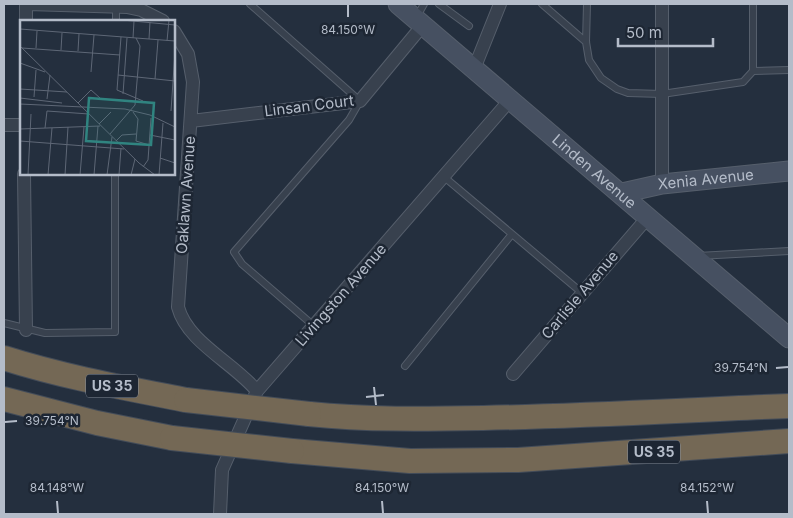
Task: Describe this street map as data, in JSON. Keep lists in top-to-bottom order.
{
  "streets": {
    "highway": ["US 35"],
    "main road": ["Linden Avenue", "Xenia Avenue"],
    "street": [
      "Linsan Court",
      "Oaklawn Avenue",
      "Livingston Avenue",
      "Carlisle Avenue"
    ]
  },
  "crossings": [
    ["Linsan Court", "Linden Avenue"],
    ["Linsan Court", "Oaklawn Avenue"],
    ["Linden Avenue", "Xenia Avenue"],
    ["Linden Avenue", "Livingston Avenue"],
    ["Linden Avenue", "Carlisle Avenue"],
    ["Oaklawn Avenue", "Livingston Avenue"]
  ],
  "scale_bar": "50 m",
  "coordinates": [
    "84.150°W",
    "39.754°N",
    "84.148°W",
    "84.152°W"
  ]
}
